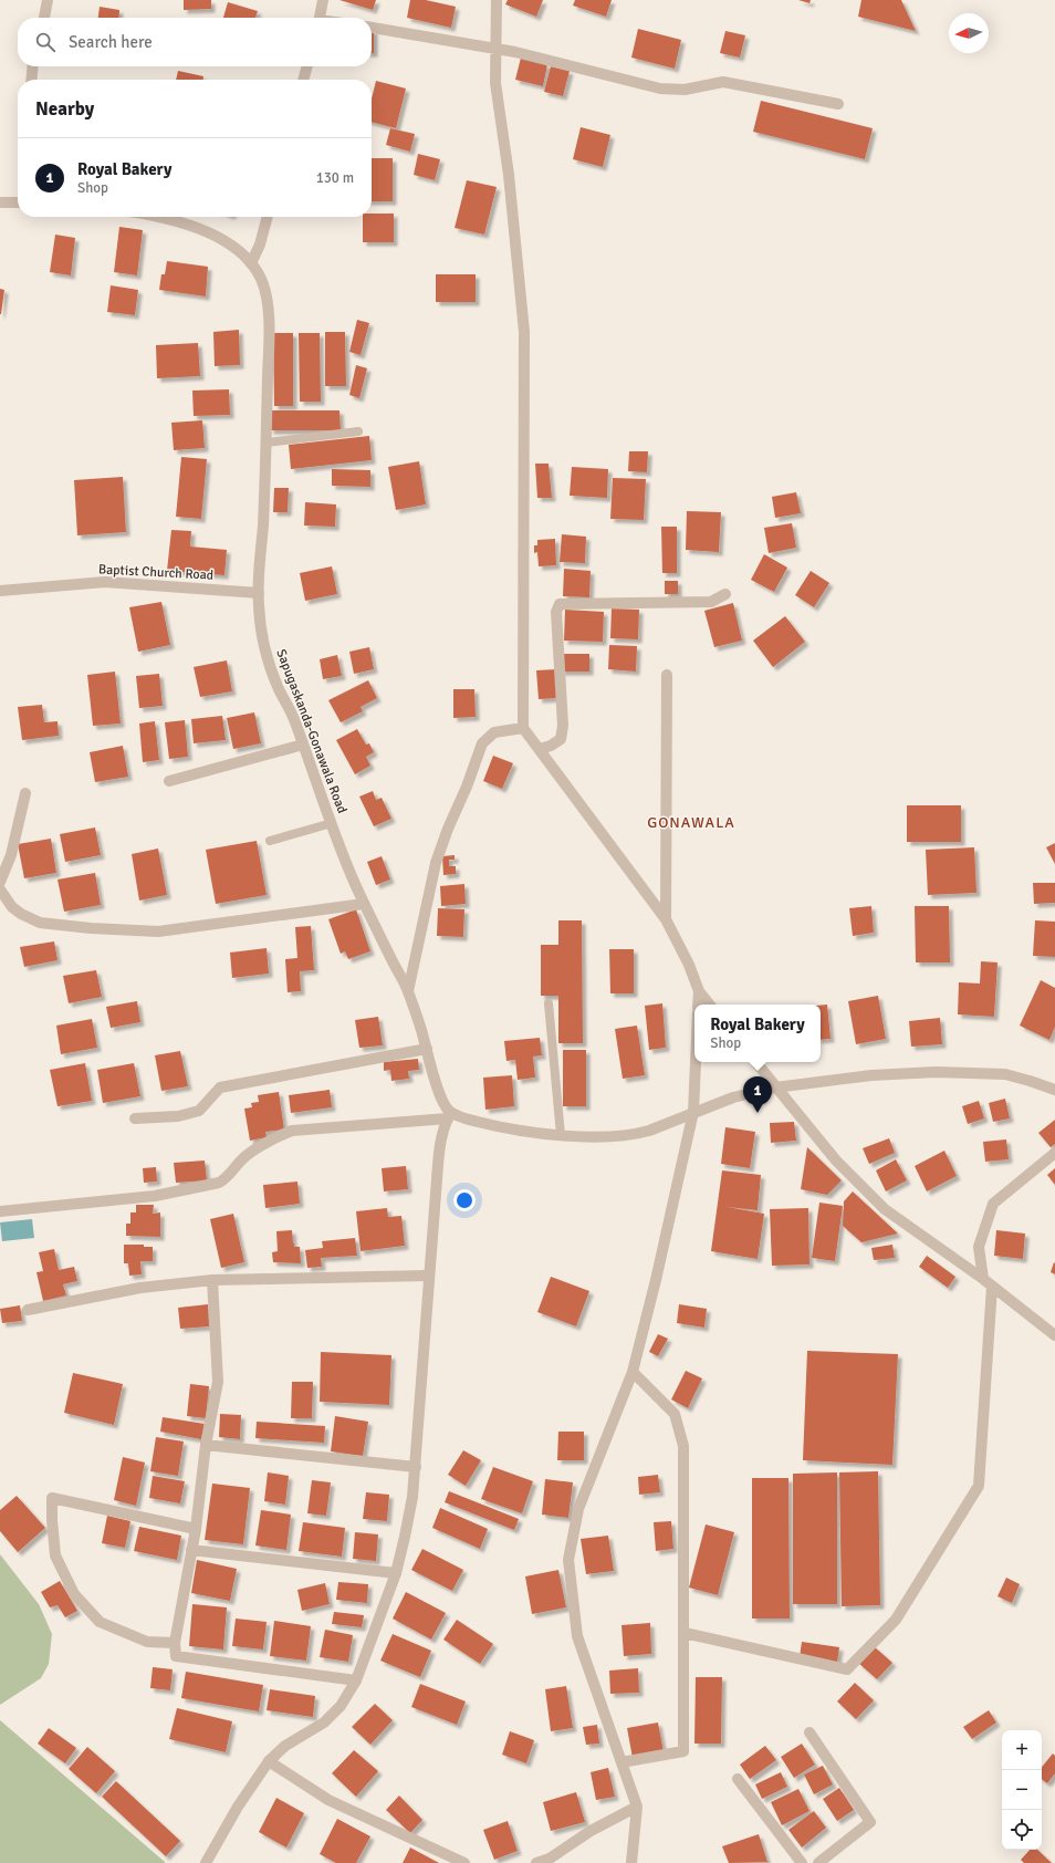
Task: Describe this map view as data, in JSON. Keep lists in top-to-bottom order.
{
  "streets": {
    "street": ["Baptist Church Road", "Sapugaskanda-Gonawala Road"]
  },
  "crossings": [
    ["Baptist Church Road", "Sapugaskanda-Gonawala Road"]
  ],
  "districts": ["GONAWALA"],
  "north": "left",
  "page": {
    "search": "Search here",
    "heading": "Nearby",
    "list": [
      {
        "mark": "1",
        "name": "Royal Bakery",
        "note": "Shop",
        "value": "130 m"
      }
    ],
    "popup": ["Royal Bakery", "Shop"],
    "pins": "1",
    "map_buttons": ["+", "−"]
  }
}
